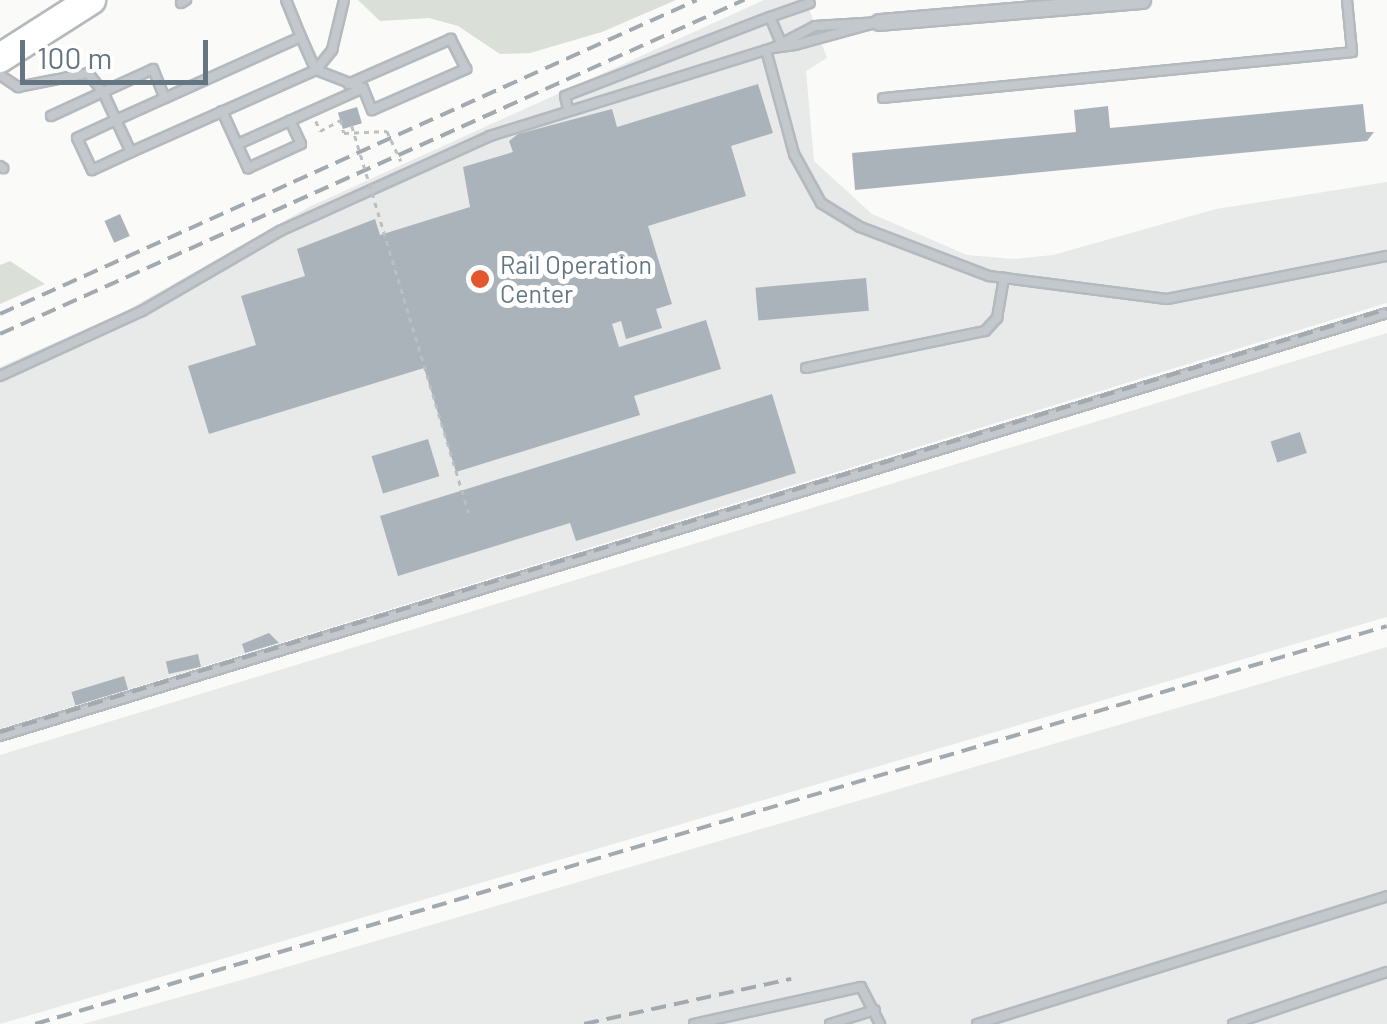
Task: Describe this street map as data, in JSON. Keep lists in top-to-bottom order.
{
  "places": ["Rail Operation Center"],
  "scale_bar": "100 m"
}
